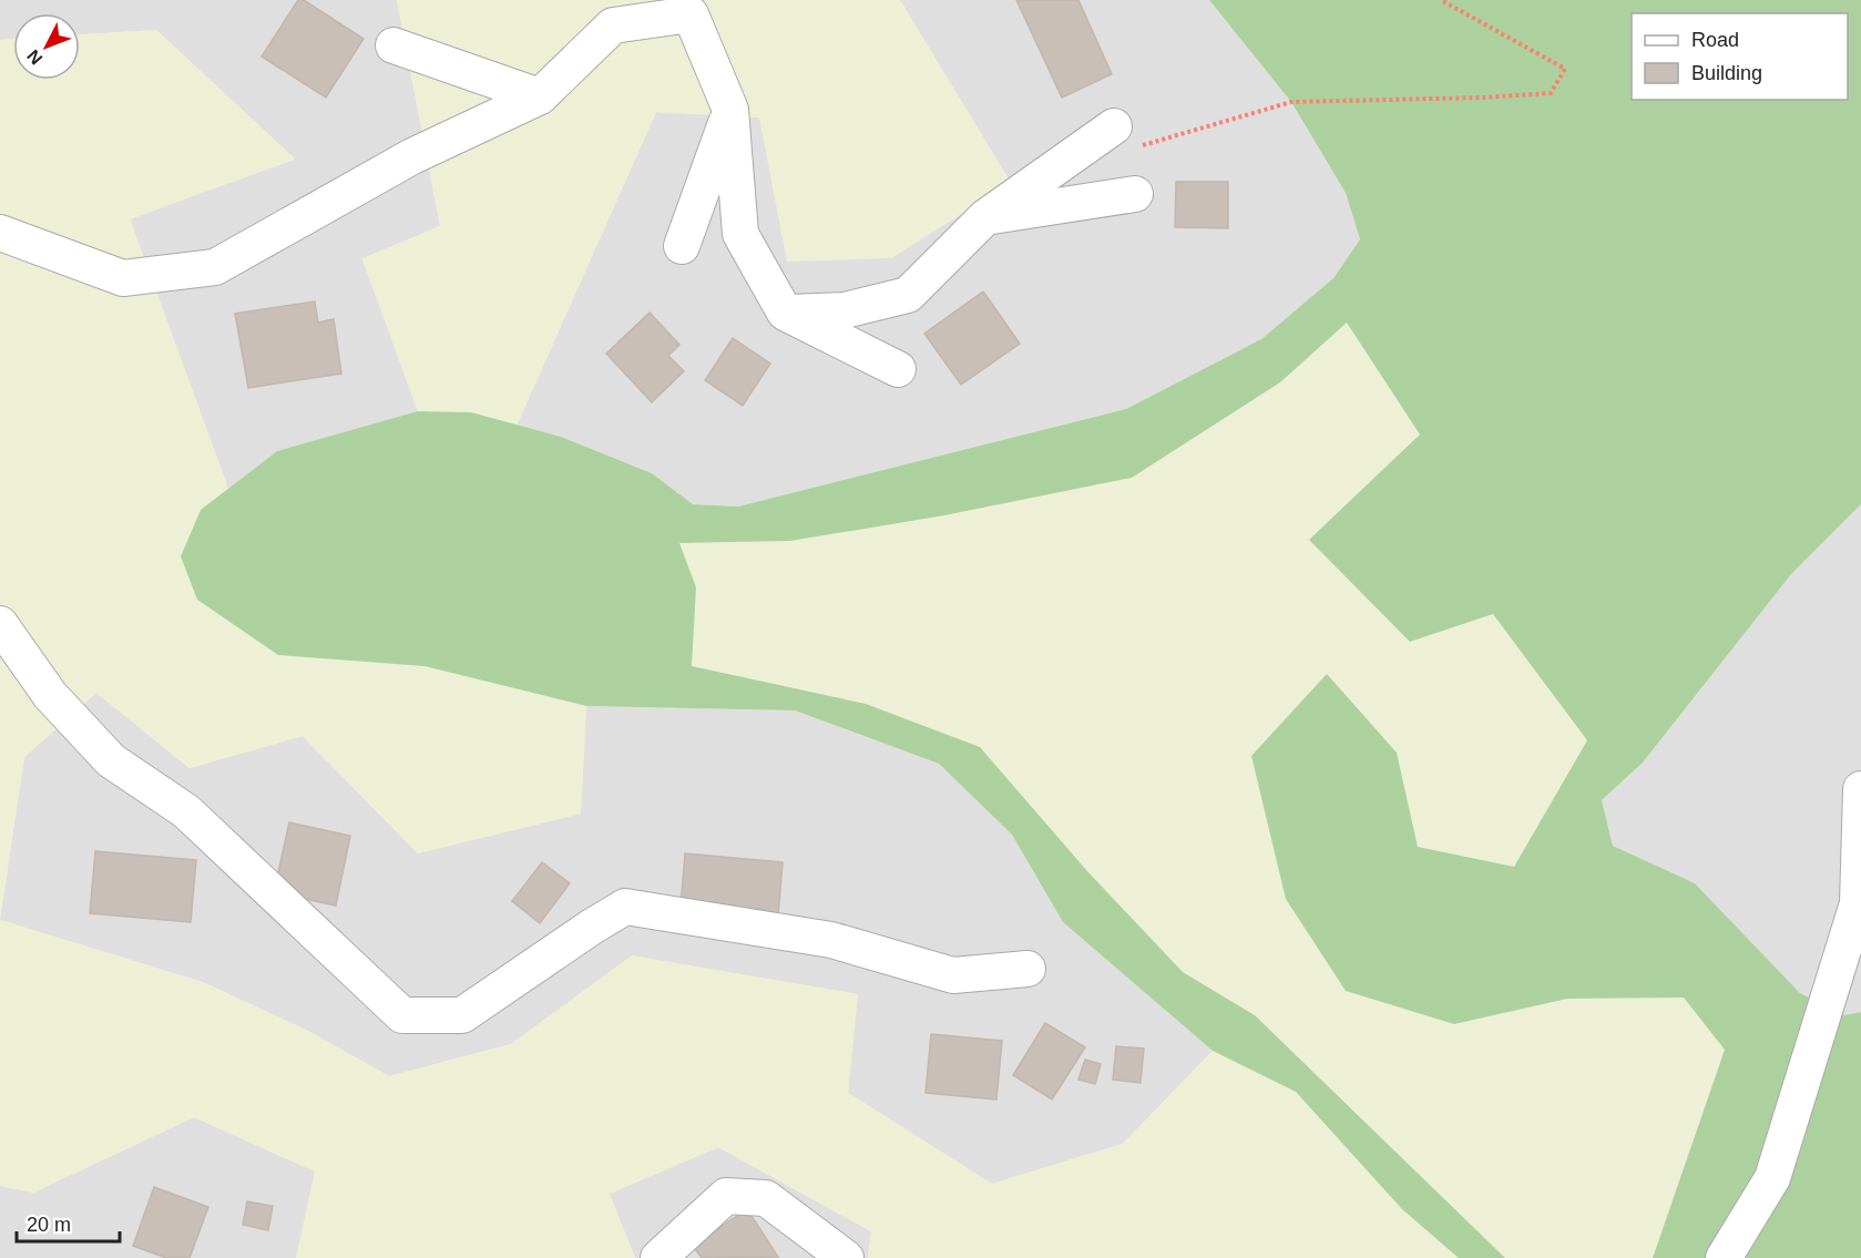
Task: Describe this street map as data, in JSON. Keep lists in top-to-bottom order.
{
  "legend": ["Road", "Building"],
  "scale_bar": "20 m",
  "north": "bottom left"
}
